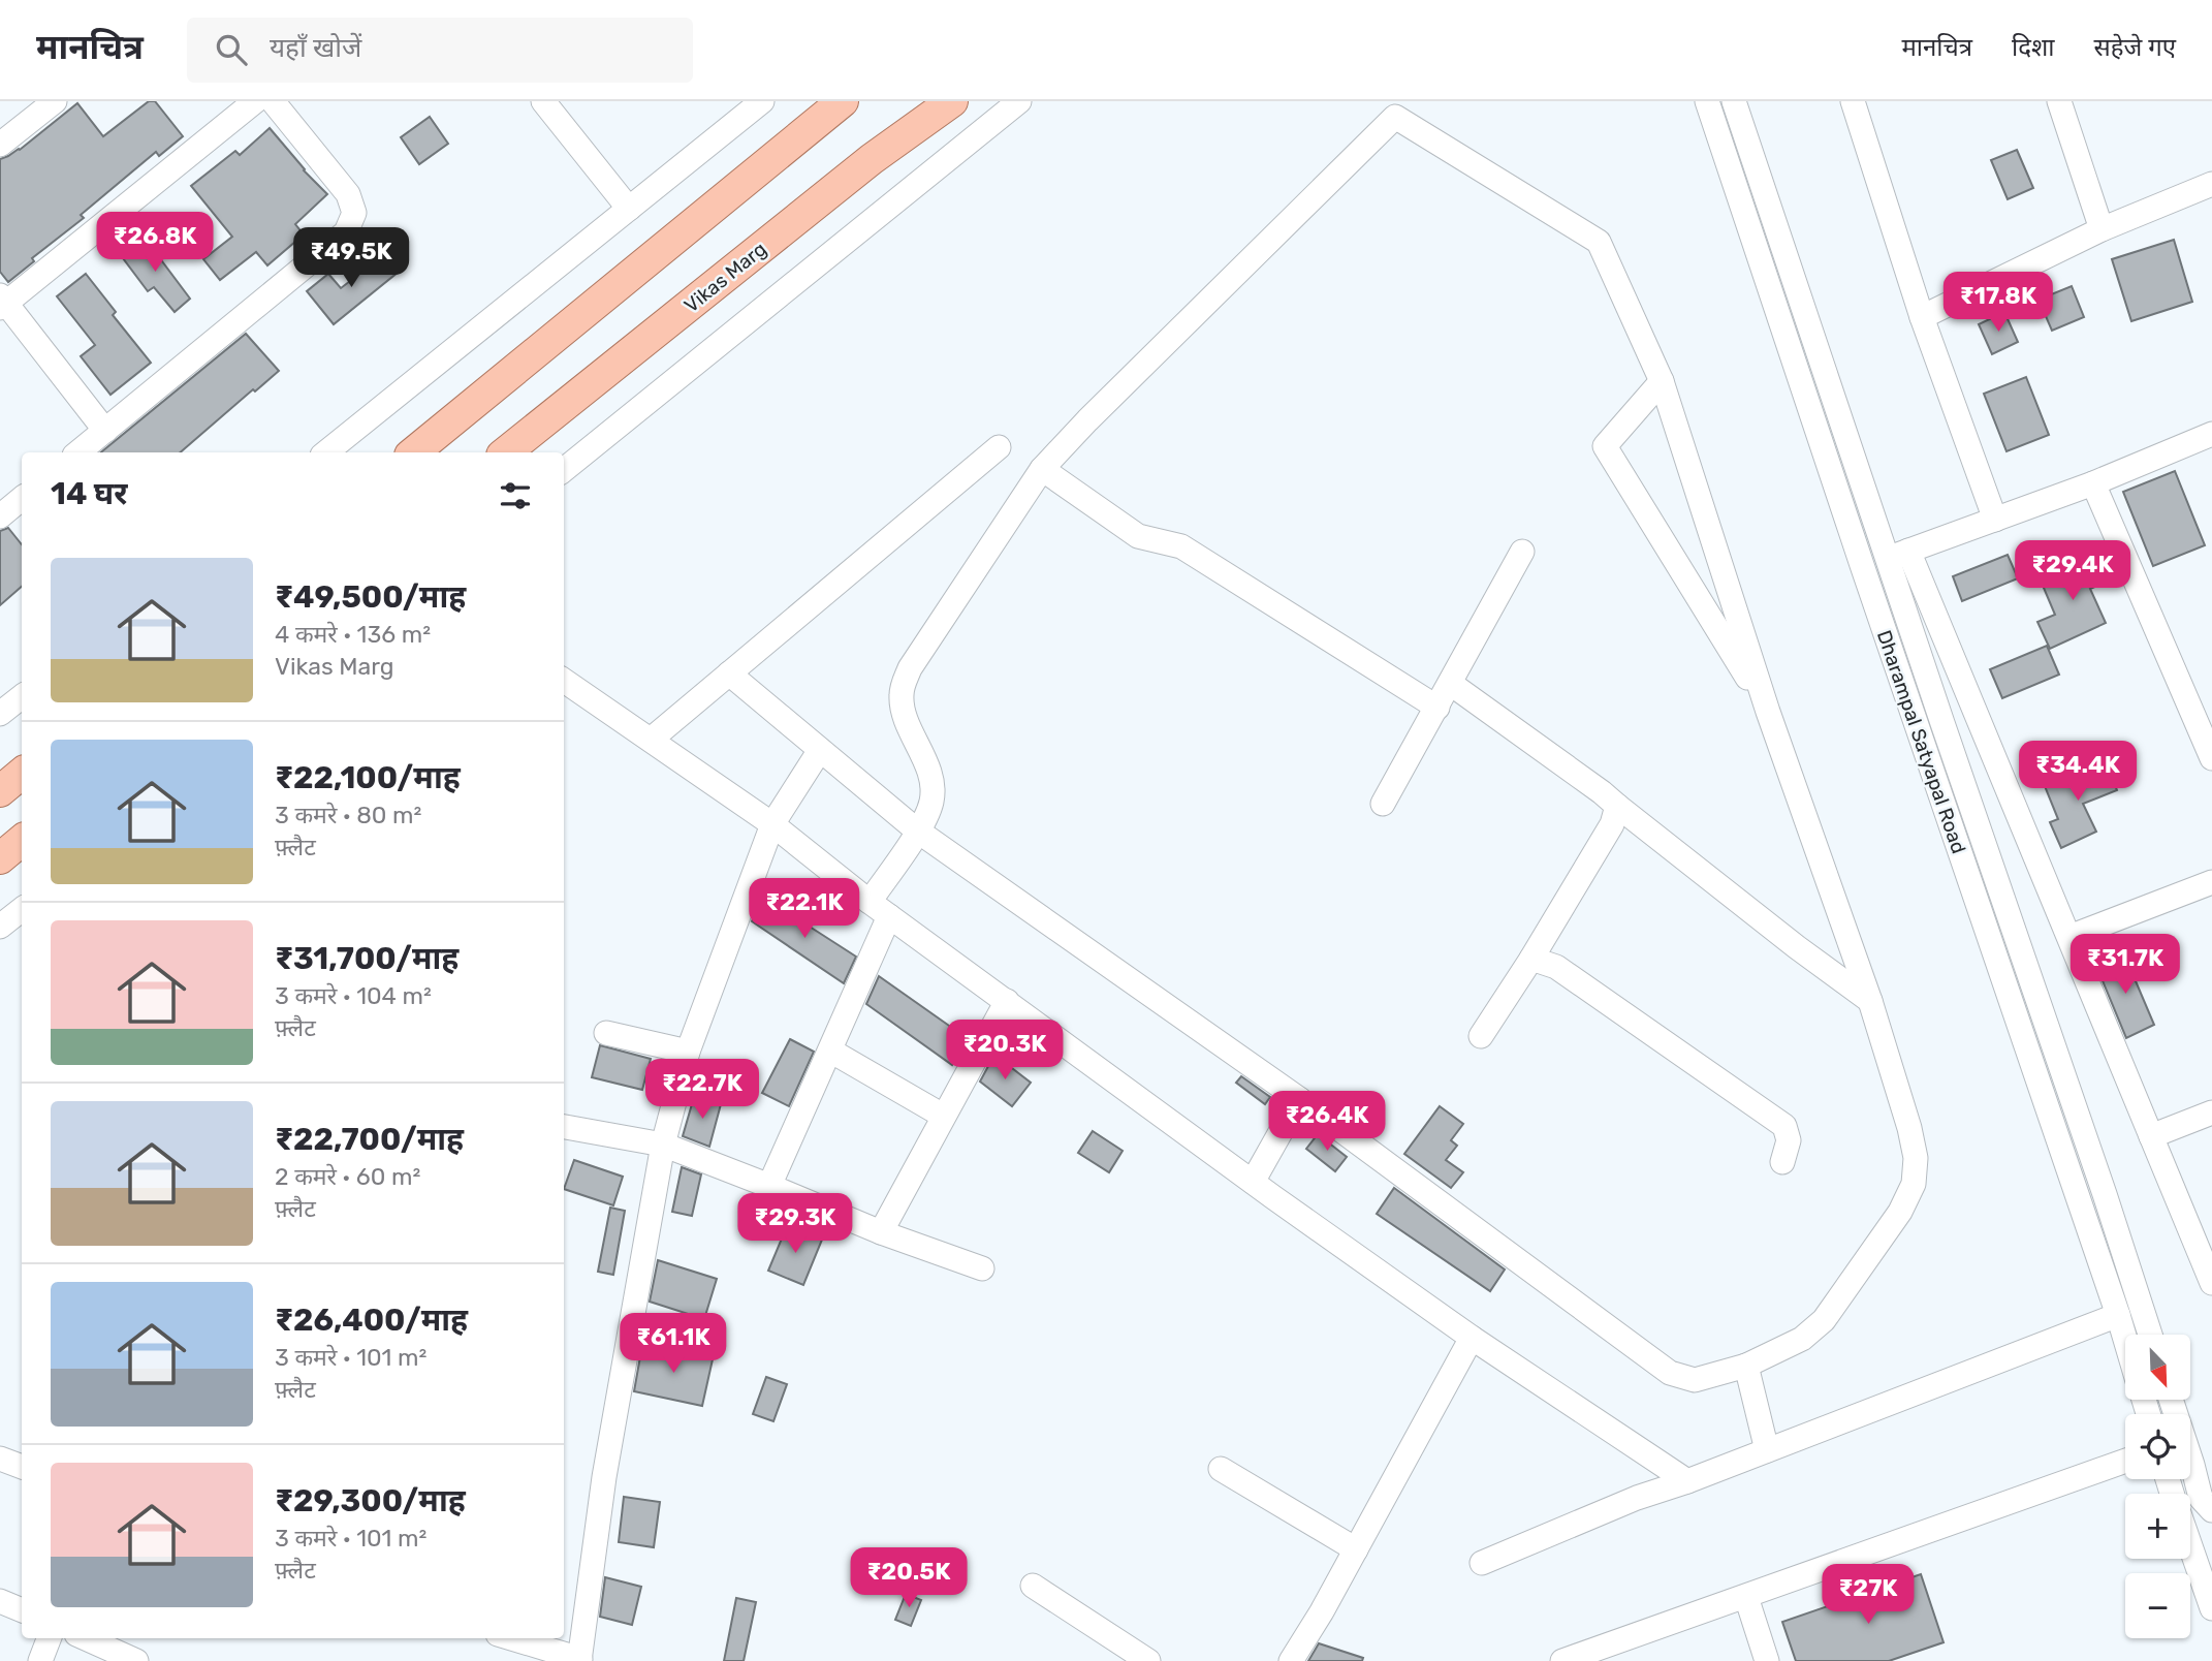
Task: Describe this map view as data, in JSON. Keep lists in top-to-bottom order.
{
  "streets": {
    "main road": ["Vikas Marg"],
    "street": ["Dharampal Satyapal Road"]
  },
  "north": "bottom right",
  "page": {
    "header": "मानचित्र",
    "search": "यहाँ खोजें",
    "nav": ["मानचित्र", "दिशा", "सहेजे गए"],
    "price": [
      "₹26.8K",
      "₹49.5K",
      "₹17.8K",
      "₹29.4K",
      "₹34.4K",
      "₹22.1K",
      "₹31.7K",
      "₹20.3K",
      "₹22.7K",
      "₹26.4K",
      "₹29.3K",
      "₹61.1K",
      "₹20.5K",
      "₹27K"
    ],
    "heading": "14 घर",
    "list": [
      {
        "name": "₹49,500/माह",
        "note": "4 कमरे · 136 m² · Vikas Marg"
      },
      {
        "name": "₹22,100/माह",
        "note": "3 कमरे · 80 m² · फ़्लैट"
      },
      {
        "name": "₹31,700/माह",
        "note": "3 कमरे · 104 m² · फ़्लैट"
      },
      {
        "name": "₹22,700/माह",
        "note": "2 कमरे · 60 m² · फ़्लैट"
      },
      {
        "name": "₹26,400/माह",
        "note": "3 कमरे · 101 m² · फ़्लैट"
      },
      {
        "name": "₹29,300/माह",
        "note": "3 कमरे · 101 m² · फ़्लैट"
      }
    ],
    "map_buttons": ["+", "−"]
  }
}
